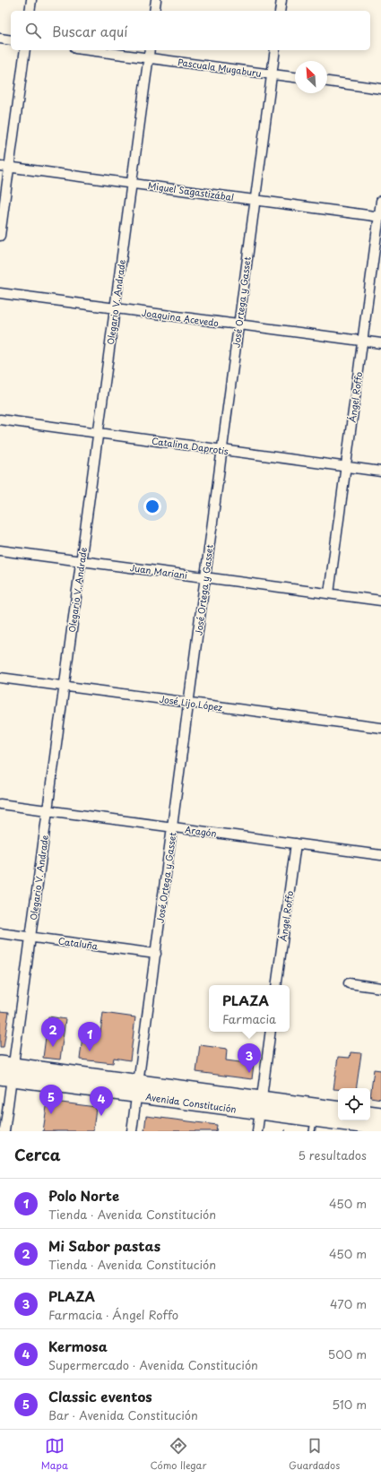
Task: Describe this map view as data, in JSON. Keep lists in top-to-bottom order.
{
  "streets": {
    "main road": ["Avenida Constitución"],
    "street": [
      "Pascuala Mugaburu",
      "Miguel Sagastizábal",
      "Olegario V. Andrade",
      "José Ortega y Gasset",
      "Joaquina Acevedo",
      "Ángel Roffo",
      "Catalina Daprotis",
      "Juan Mariani",
      "José Lijo López",
      "Aragón",
      "Cataluña"
    ]
  },
  "crossings": [
    ["Pascuala Mugaburu", "Olegario V. Andrade"],
    ["Pascuala Mugaburu", "José Ortega y Gasset"],
    ["Miguel Sagastizábal", "Olegario V. Andrade"],
    ["Miguel Sagastizábal", "José Ortega y Gasset"],
    ["Miguel Sagastizábal", "Ángel Roffo"],
    ["Olegario V. Andrade", "Joaquina Acevedo"],
    ["Olegario V. Andrade", "Catalina Daprotis"],
    ["Olegario V. Andrade", "Juan Mariani"],
    ["Olegario V. Andrade", "José Lijo López"],
    ["Olegario V. Andrade", "Aragón"],
    ["Olegario V. Andrade", "Cataluña"],
    ["Olegario V. Andrade", "Avenida Constitución"],
    ["José Ortega y Gasset", "Joaquina Acevedo"],
    ["José Ortega y Gasset", "Catalina Daprotis"],
    ["José Ortega y Gasset", "Juan Mariani"],
    ["José Ortega y Gasset", "José Lijo López"],
    ["José Ortega y Gasset", "Aragón"],
    ["José Ortega y Gasset", "Cataluña"],
    ["José Ortega y Gasset", "Avenida Constitución"],
    ["Joaquina Acevedo", "Ángel Roffo"],
    ["Ángel Roffo", "Catalina Daprotis"],
    ["Ángel Roffo", "Juan Mariani"],
    ["Ángel Roffo", "Aragón"]
  ],
  "north": "top left",
  "page": {
    "search": "Buscar aquí",
    "popup": ["PLAZA", "Farmacia"],
    "pins": [
      "2",
      "1",
      "3",
      "5",
      "4"
    ],
    "heading": ["Cerca", "5 resultados"],
    "list": [
      {
        "mark": "1",
        "name": "Polo Norte",
        "note": "Tienda · Avenida Constitución",
        "value": "450 m"
      },
      {
        "mark": "2",
        "name": "Mi Sabor pastas",
        "note": "Tienda · Avenida Constitución",
        "value": "450 m"
      },
      {
        "mark": "3",
        "name": "PLAZA",
        "note": "Farmacia · Ángel Roffo",
        "value": "470 m"
      },
      {
        "mark": "4",
        "name": "Kermosa",
        "note": "Supermercado · Avenida Constitución",
        "value": "500 m"
      },
      {
        "mark": "5",
        "name": "Classic eventos",
        "note": "Bar · Avenida Constitución",
        "value": "510 m"
      }
    ],
    "nav": ["Mapa", "Cómo llegar", "Guardados"]
  }
}
